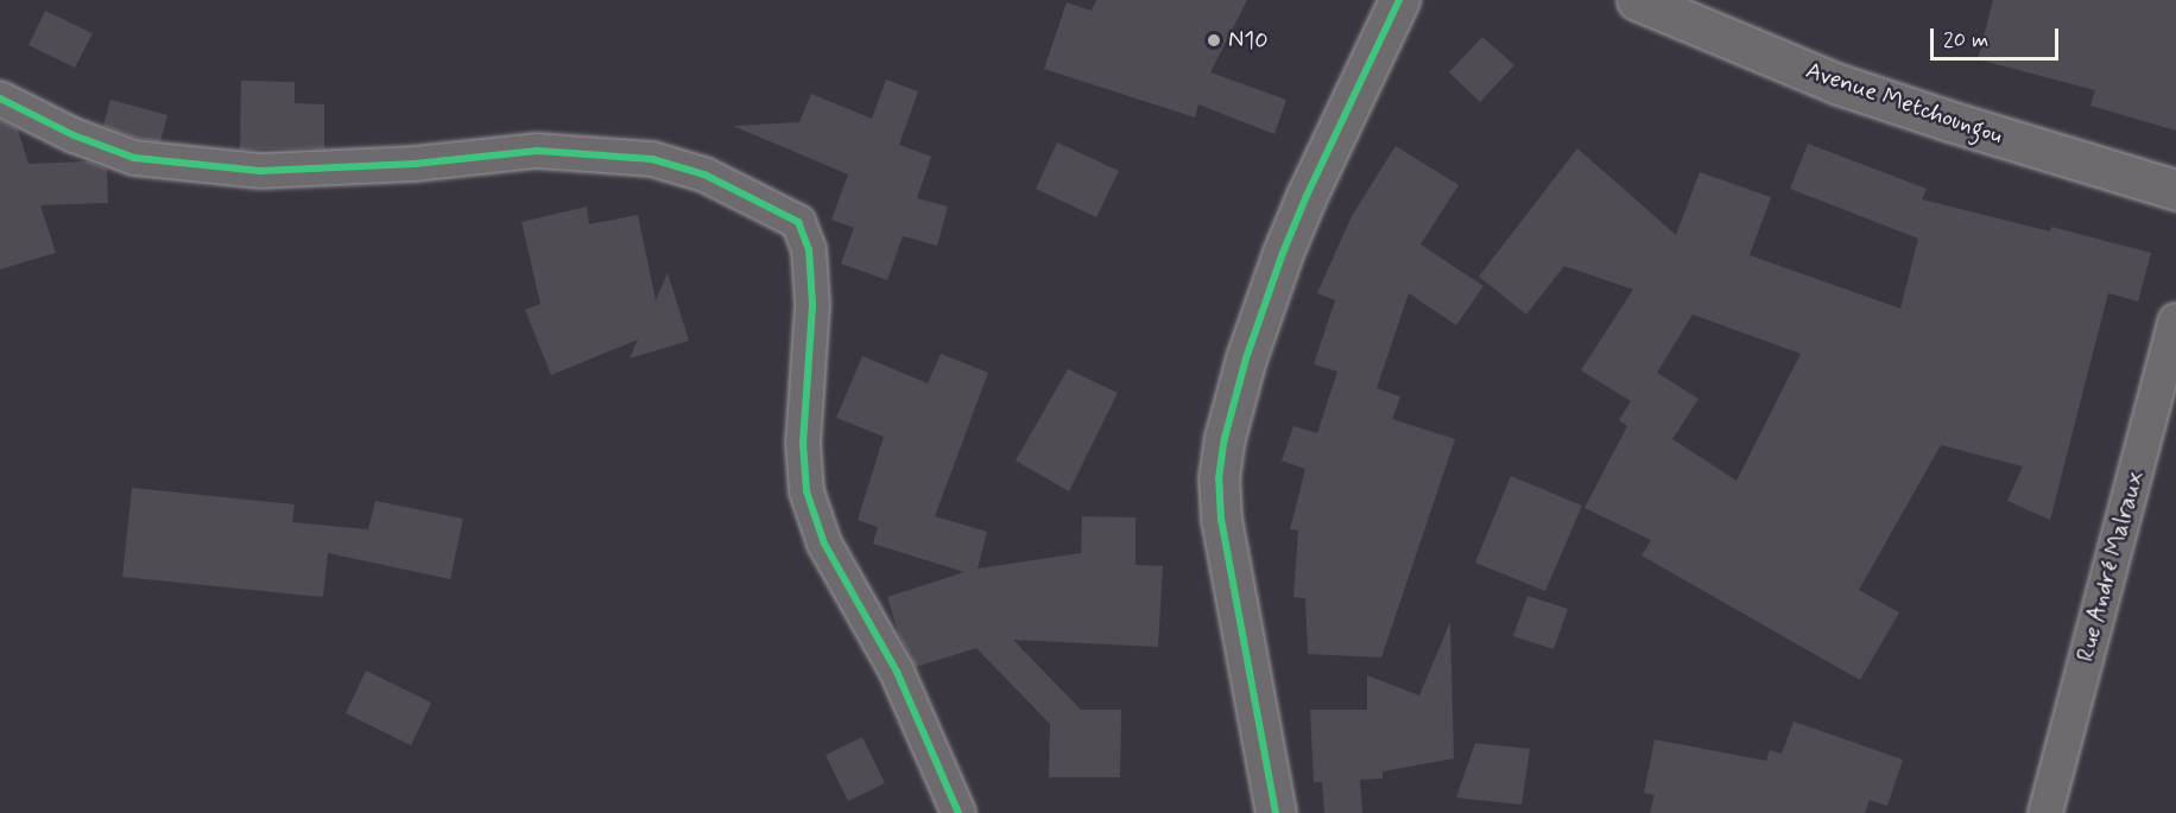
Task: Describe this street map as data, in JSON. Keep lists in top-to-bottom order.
{
  "streets": {
    "street": ["Avenue Metchoungou", "Rue André Malraux"]
  },
  "places": ["N10"],
  "scale_bar": "20 m"
}
